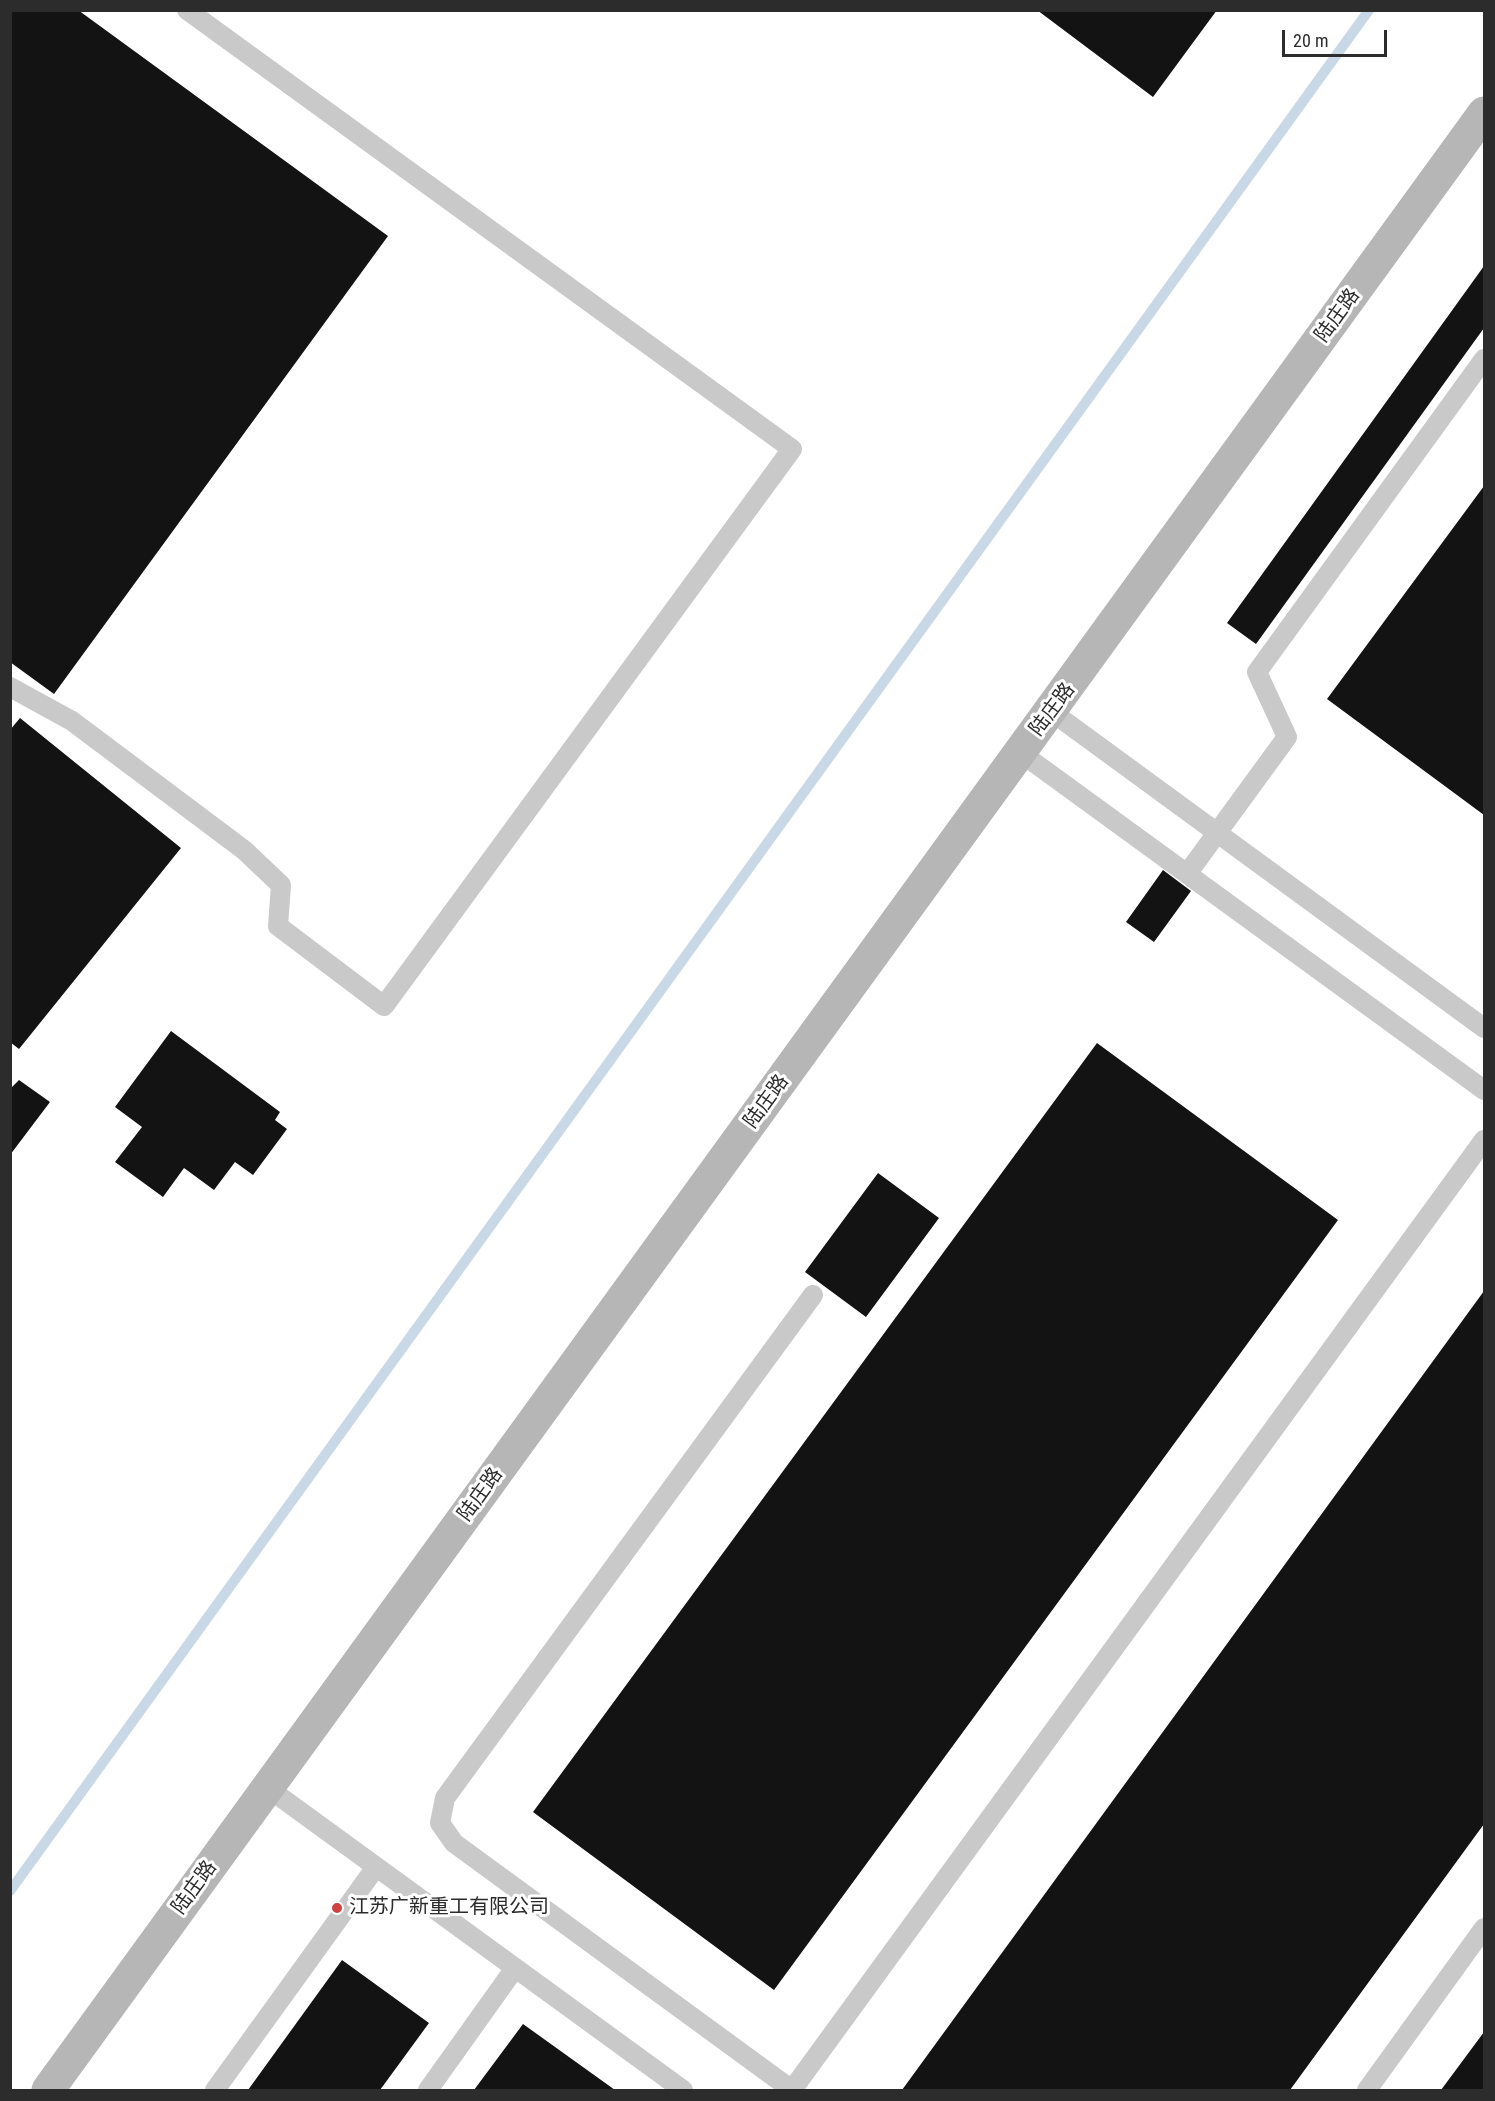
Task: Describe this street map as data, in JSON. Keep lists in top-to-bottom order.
{
  "streets": {
    "street": ["陆庄路"]
  },
  "places": ["江苏广新重工有限公司"],
  "scale_bar": "20 m"
}
